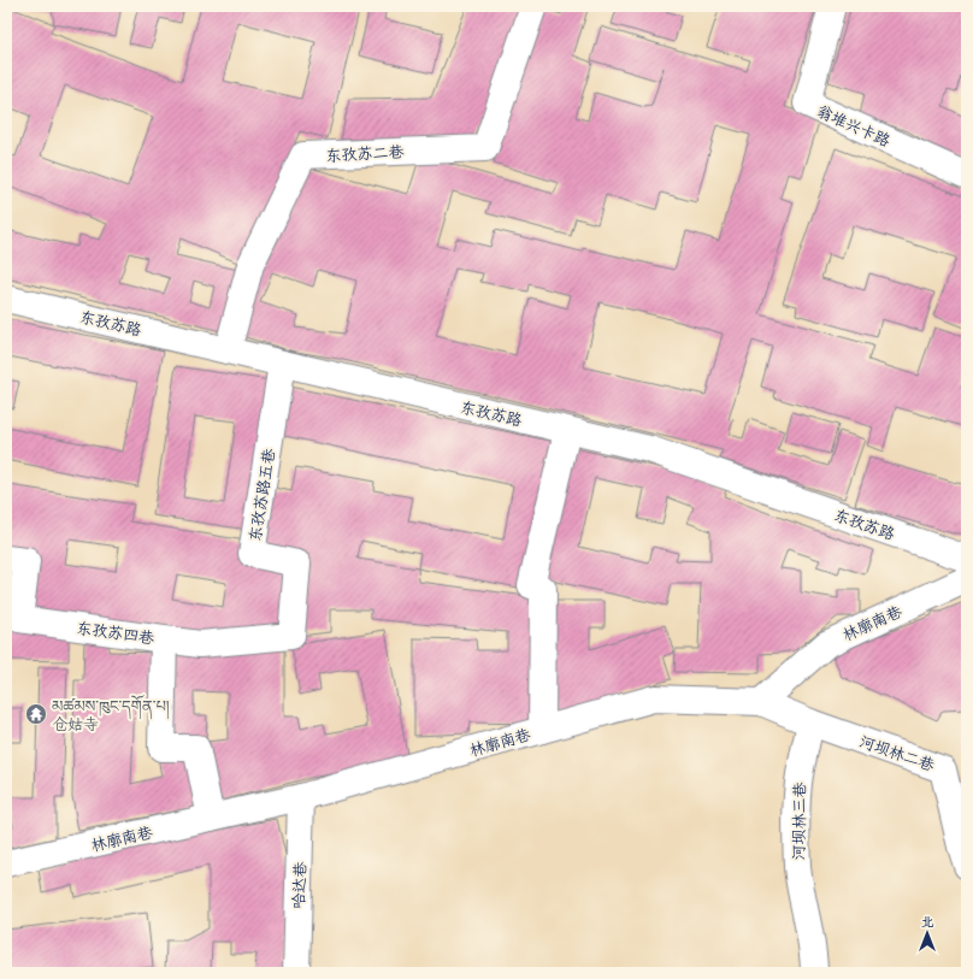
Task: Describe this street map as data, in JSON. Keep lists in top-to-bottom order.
{
  "streets": {
    "street": [
      "翁堆兴卡路",
      "东孜苏二巷",
      "东孜苏路",
      "东孜苏路五巷",
      "林廓南巷",
      "东孜苏四巷",
      "河坝林二巷",
      "河坝林三巷",
      "哈达巷"
    ]
  },
  "crossings": [
    ["东孜苏二巷", "东孜苏路"],
    ["东孜苏路", "东孜苏路五巷"],
    ["东孜苏路五巷", "东孜苏四巷"],
    ["林廓南巷", "东孜苏四巷"],
    ["林廓南巷", "哈达巷"],
    ["河坝林二巷", "河坝林三巷"]
  ],
  "places": {
    "temple": ["མཚམས་ཁུང་དགོན་པ། 仓姑寺"]
  },
  "north": "top"
}
